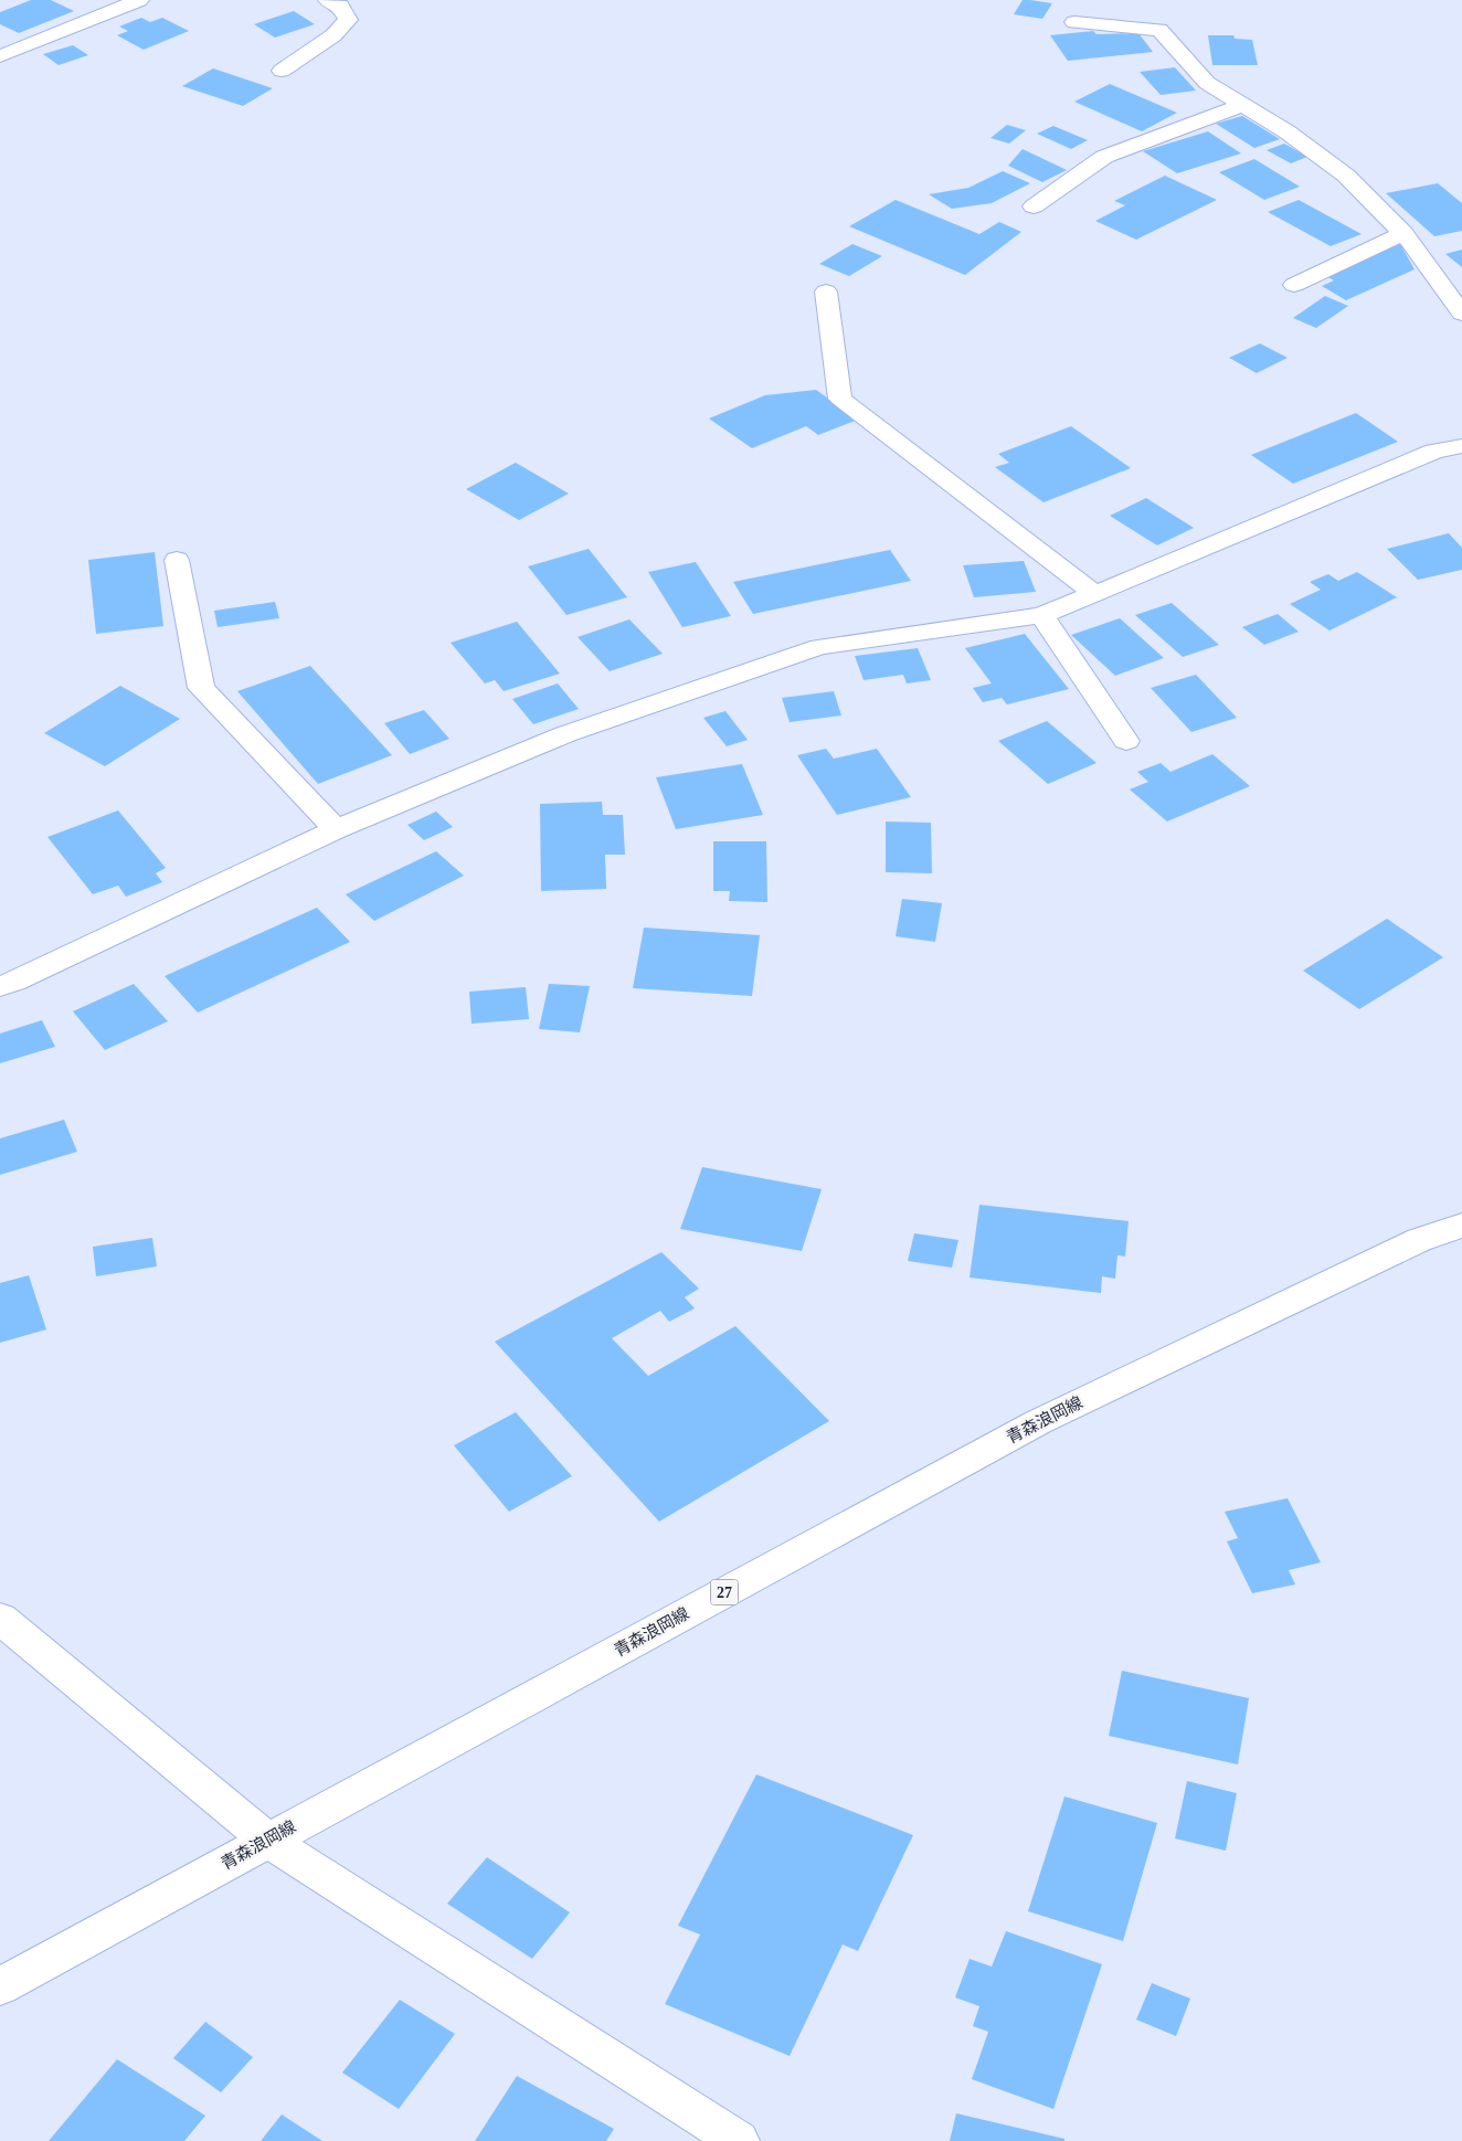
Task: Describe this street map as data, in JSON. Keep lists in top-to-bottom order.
{
  "streets": {
    "street": ["青森浪岡線", "27"]
  }
}
